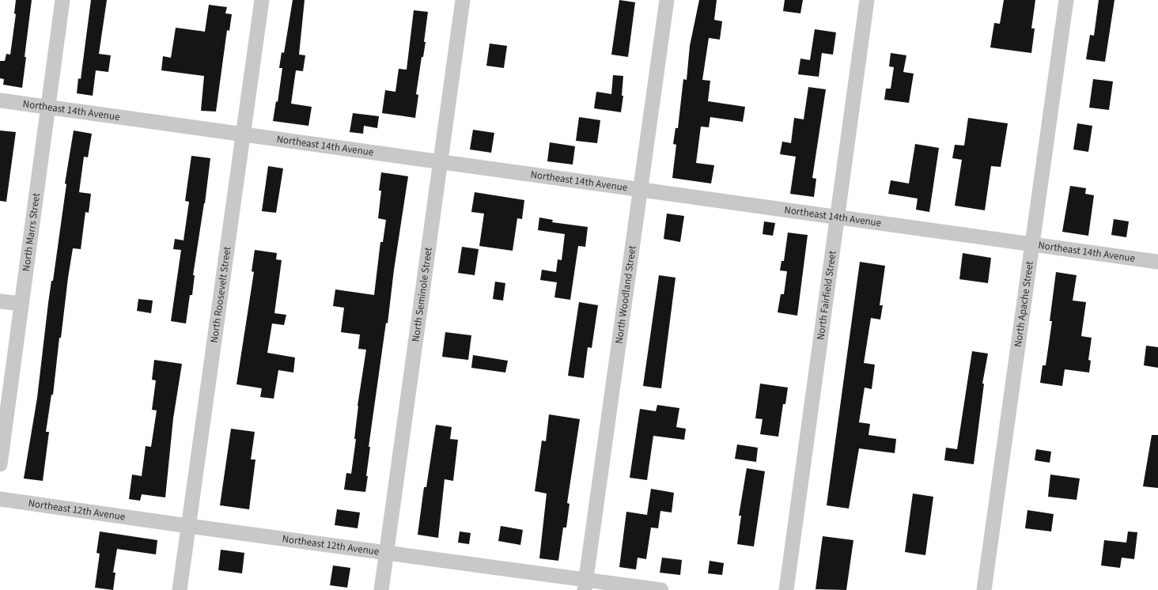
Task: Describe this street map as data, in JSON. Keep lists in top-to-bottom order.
{
  "streets": {
    "street": [
      "Northeast 14th Avenue",
      "North Marrs Street",
      "North Roosevelt Street",
      "North Seminole Street",
      "North Woodland Street",
      "North Fairfield Street",
      "North Apache Street",
      "Northeast 12th Avenue"
    ]
  },
  "crossings": [
    ["Northeast 14th Avenue", "North Marrs Street"],
    ["Northeast 14th Avenue", "North Roosevelt Street"],
    ["Northeast 14th Avenue", "North Seminole Street"],
    ["Northeast 14th Avenue", "North Woodland Street"],
    ["Northeast 14th Avenue", "North Fairfield Street"],
    ["Northeast 14th Avenue", "North Apache Street"],
    ["North Roosevelt Street", "Northeast 12th Avenue"],
    ["North Seminole Street", "Northeast 12th Avenue"],
    ["North Woodland Street", "Northeast 12th Avenue"]
  ]
}
